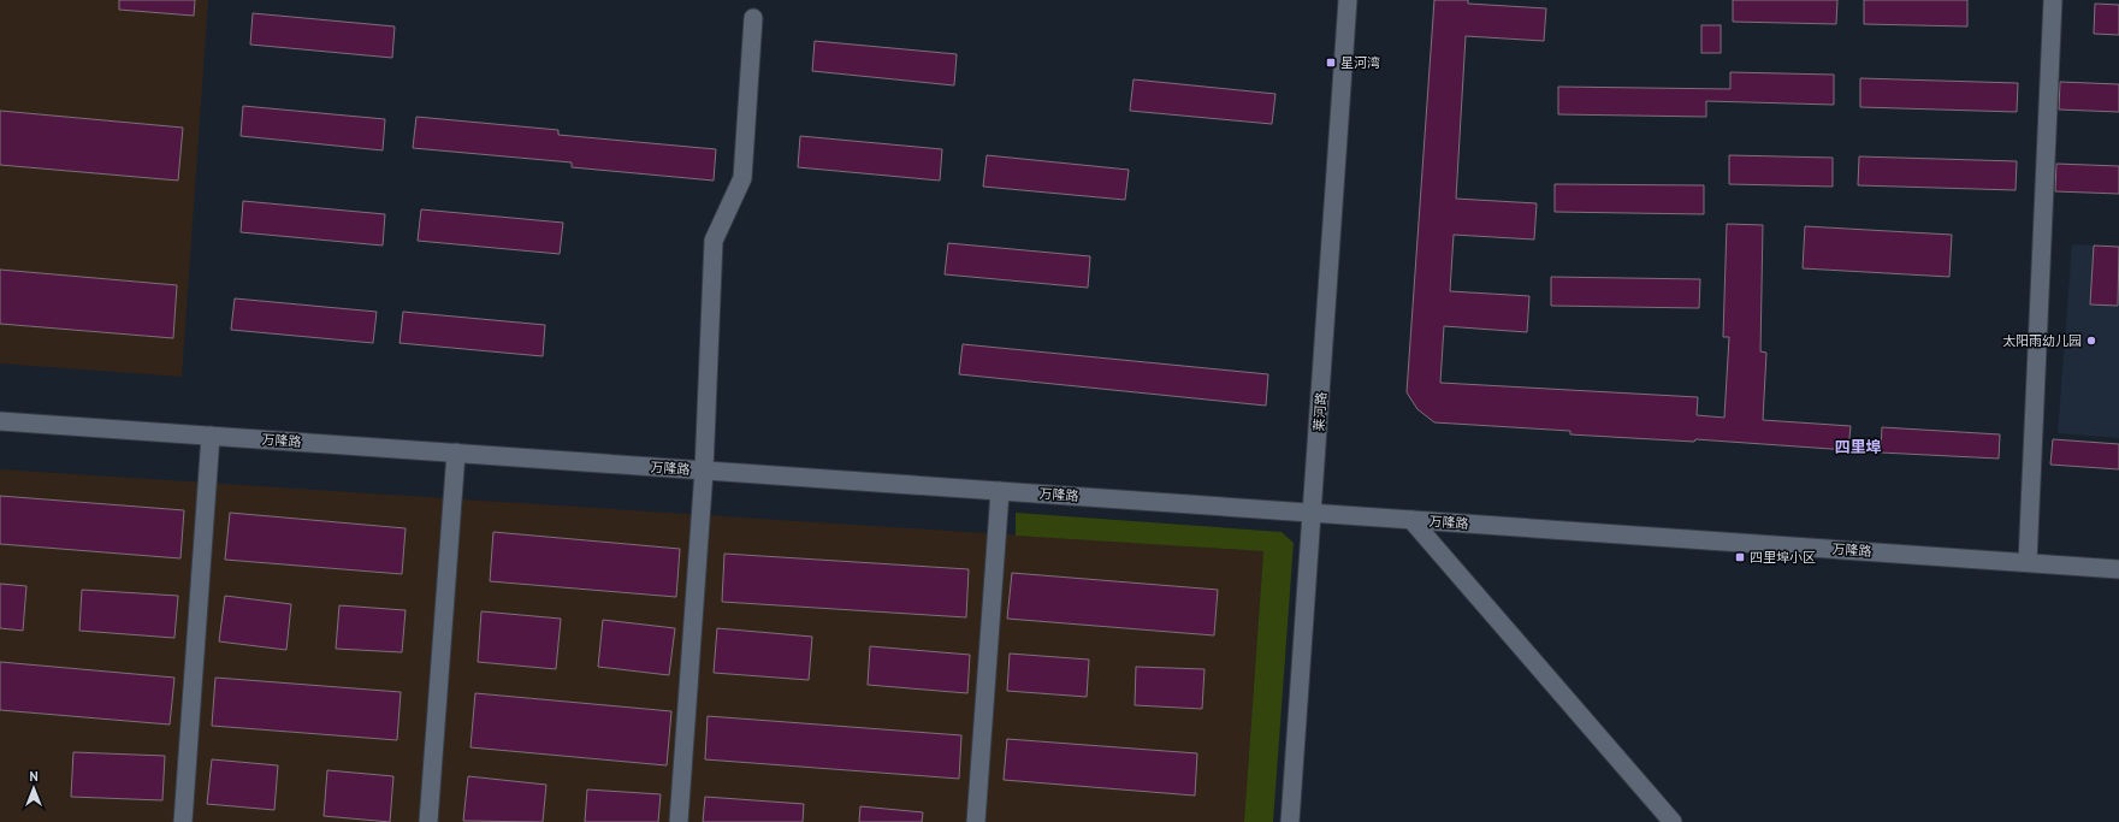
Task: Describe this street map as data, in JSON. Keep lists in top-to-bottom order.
{
  "streets": {
    "street": ["莱河路", "万隆路"]
  },
  "crossings": [
    ["莱河路", "万隆路"]
  ],
  "districts": ["四里埠"],
  "places": {
    "transit": ["星河湾", "四里埠小区"],
    "other": ["太阳雨幼儿园"]
  },
  "north": "top"
}
